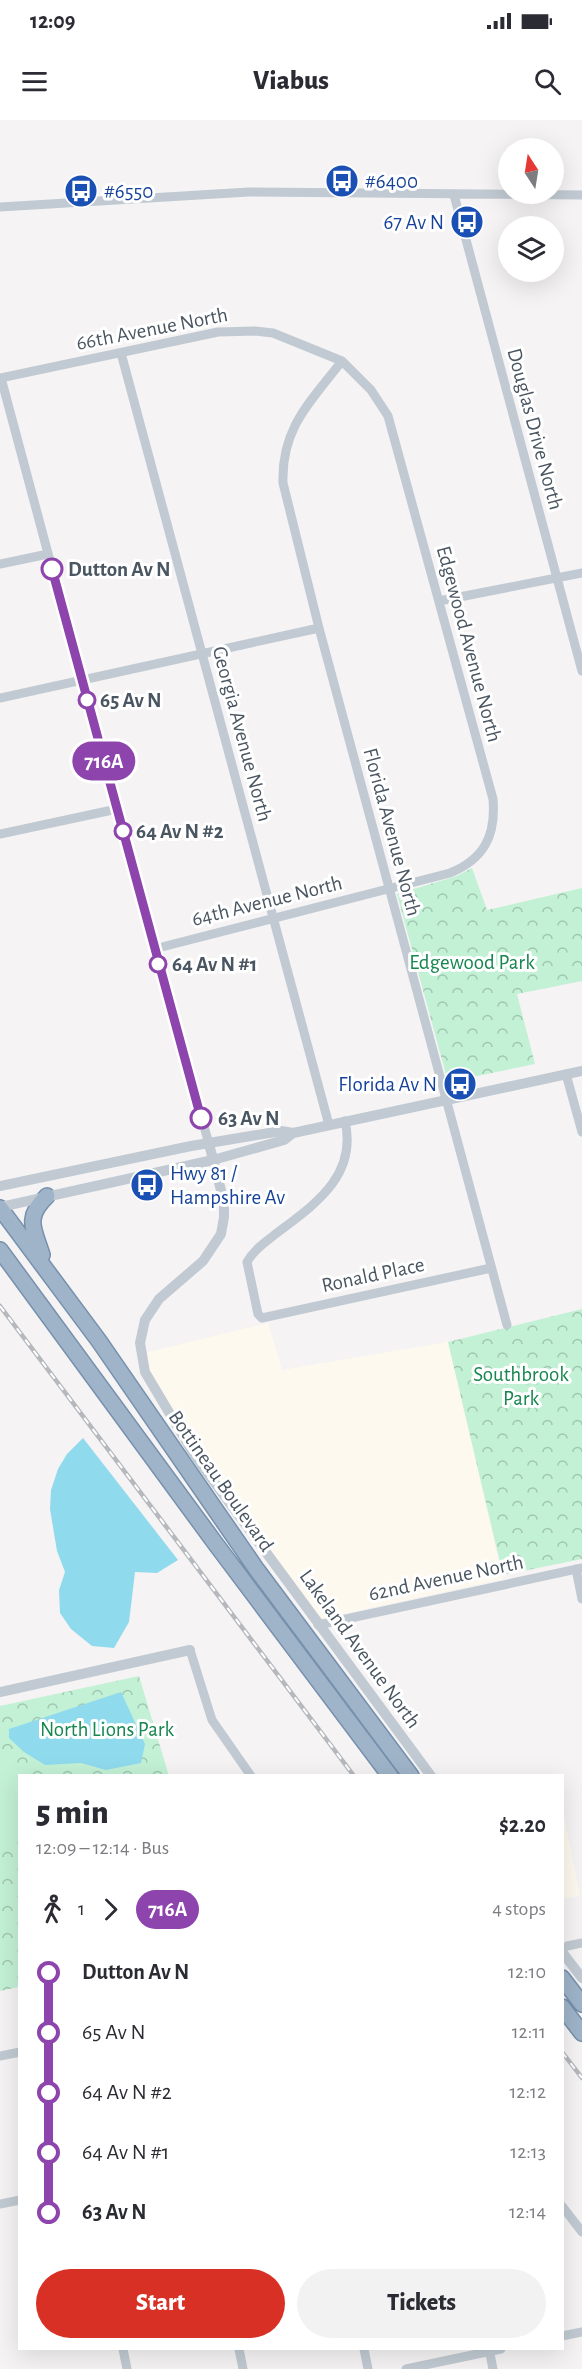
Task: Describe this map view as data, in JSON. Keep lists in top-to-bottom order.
{
  "streets": {
    "highway": ["Bottineau Boulevard"],
    "street": [
      "66th Avenue North",
      "Douglas Drive North",
      "Edgewood Avenue North",
      "Georgia Avenue North",
      "Florida Avenue North",
      "64th Avenue North",
      "Ronald Place",
      "62nd Avenue North",
      "Lakeland Avenue North"
    ]
  },
  "crossings": [
    ["66th Avenue North", "Edgewood Avenue North"],
    ["66th Avenue North", "Georgia Avenue North"],
    ["66th Avenue North", "Florida Avenue North"],
    ["Edgewood Avenue North", "Florida Avenue North"],
    ["Edgewood Avenue North", "64th Avenue North"],
    ["Georgia Avenue North", "64th Avenue North"],
    ["Florida Avenue North", "64th Avenue North"],
    ["Florida Avenue North", "Ronald Place"],
    ["62nd Avenue North", "Lakeland Avenue North"]
  ],
  "parks": ["Edgewood Park", "Southbrook Park", "North Lions Park"],
  "places": {
    "bus stop": [
      "#6400",
      "#6550",
      "67 Av N",
      "Florida Av N",
      "Hwy 81 / Hampshire Av"
    ],
    "other": [
      "Dutton Av N",
      "65 Av N",
      "64 Av N #2",
      "64 Av N #1",
      "63 Av N"
    ]
  },
  "lines": ["bus line 716A"],
  "north": "top",
  "page": {
    "status": "12:09",
    "header": "Viabus",
    "on_map": "716A",
    "heading": ["5 min", "12:09 – 12:14 · Bus", "$2.20"],
    "legs": ["1", "716A", "4 stops"],
    "list": [
      {
        "name": "Dutton Av N",
        "value": "12:10"
      },
      {
        "name": "65 Av N",
        "value": "12:11"
      },
      {
        "name": "64 Av N #2",
        "value": "12:12"
      },
      {
        "name": "64 Av N #1",
        "value": "12:13"
      },
      {
        "name": "63 Av N",
        "value": "12:14"
      }
    ],
    "buttons": ["Start", "Tickets"]
  }
}
